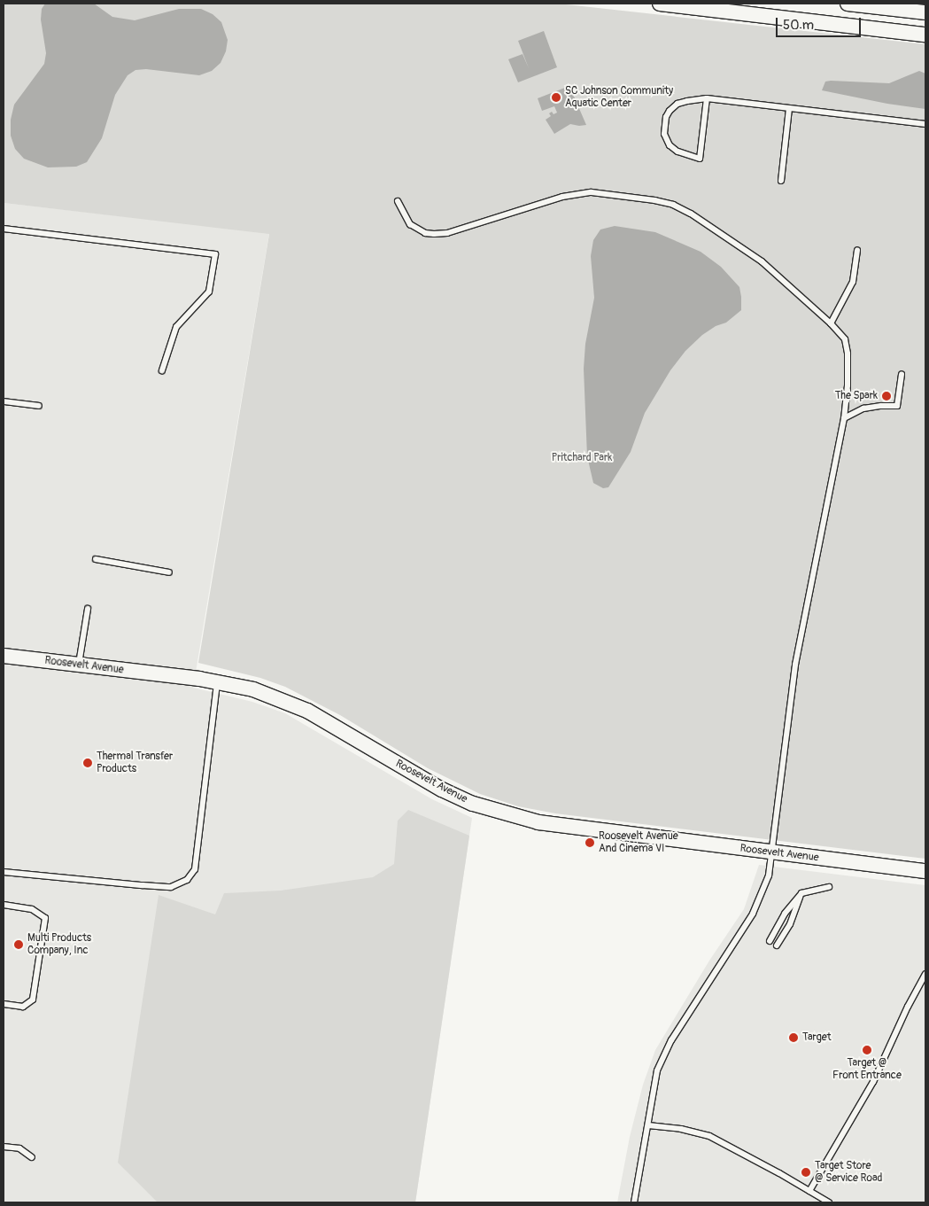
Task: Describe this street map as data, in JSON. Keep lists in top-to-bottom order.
{
  "streets": {
    "street": ["Roosevelt Avenue"]
  },
  "parks": ["Pritchard Park"],
  "places": [
    "SC Johnson Community Aquatic Center",
    "The Spark",
    "Thermal Transfer Products",
    "Roosevelt Avenue And Cinema VI",
    "Multi Products Company, Inc",
    "Target",
    "Target @ Front Entrance",
    "Target Store @ Service Road"
  ],
  "scale_bar": "50 m"
}
